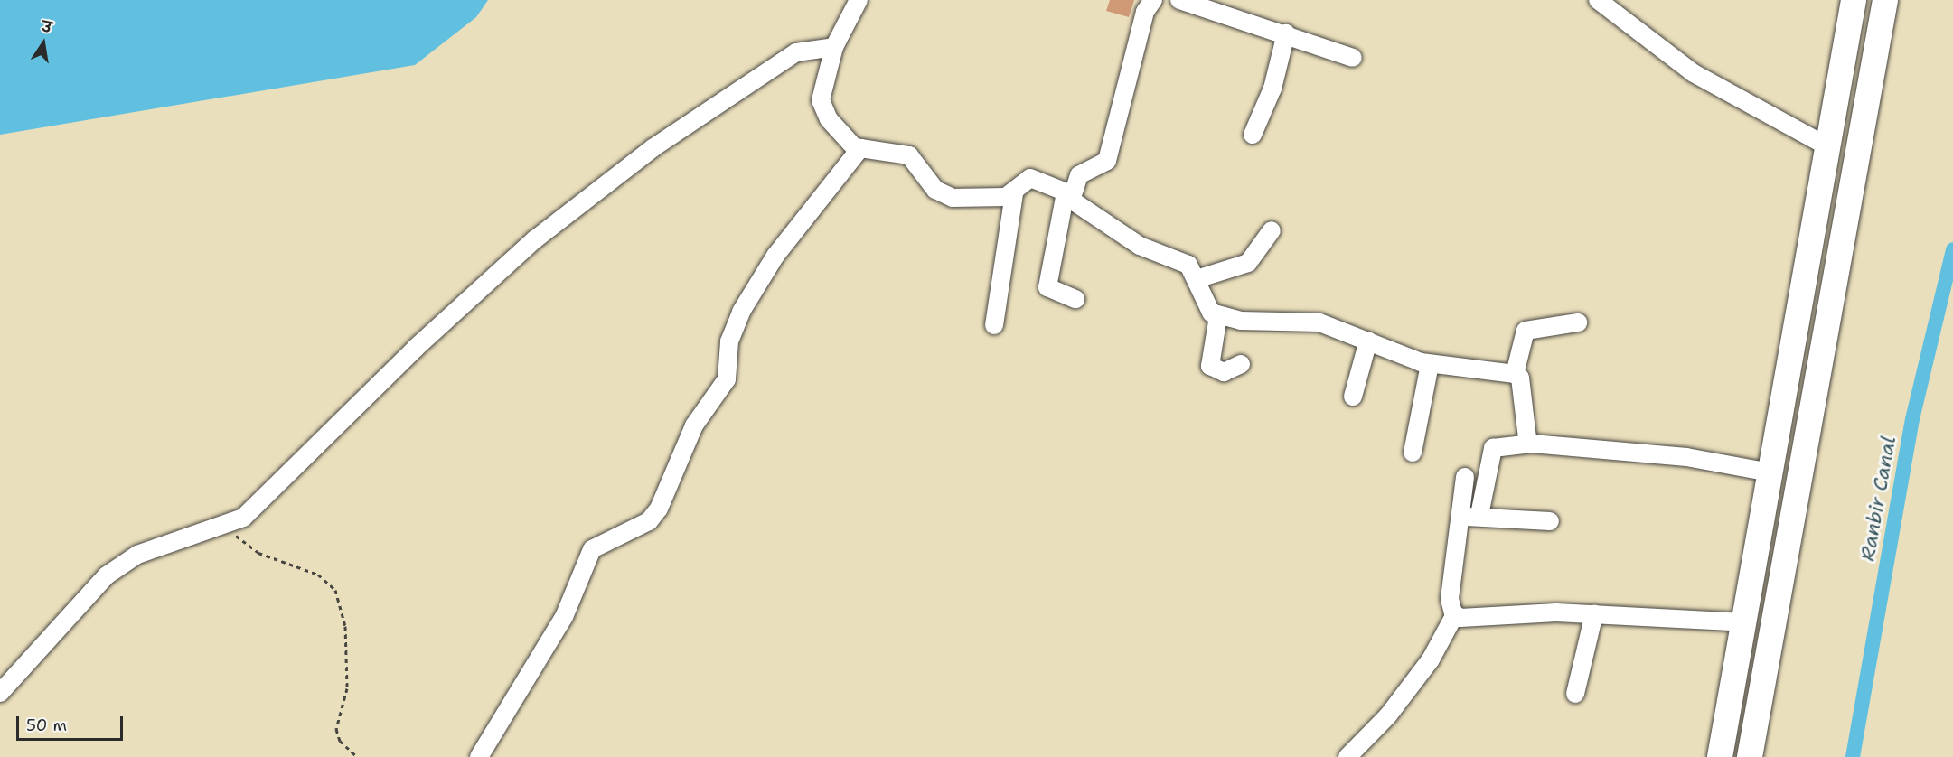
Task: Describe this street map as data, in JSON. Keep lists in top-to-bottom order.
{
  "water": ["Ranbir Canal"],
  "scale_bar": "50 m",
  "north": "top"
}
